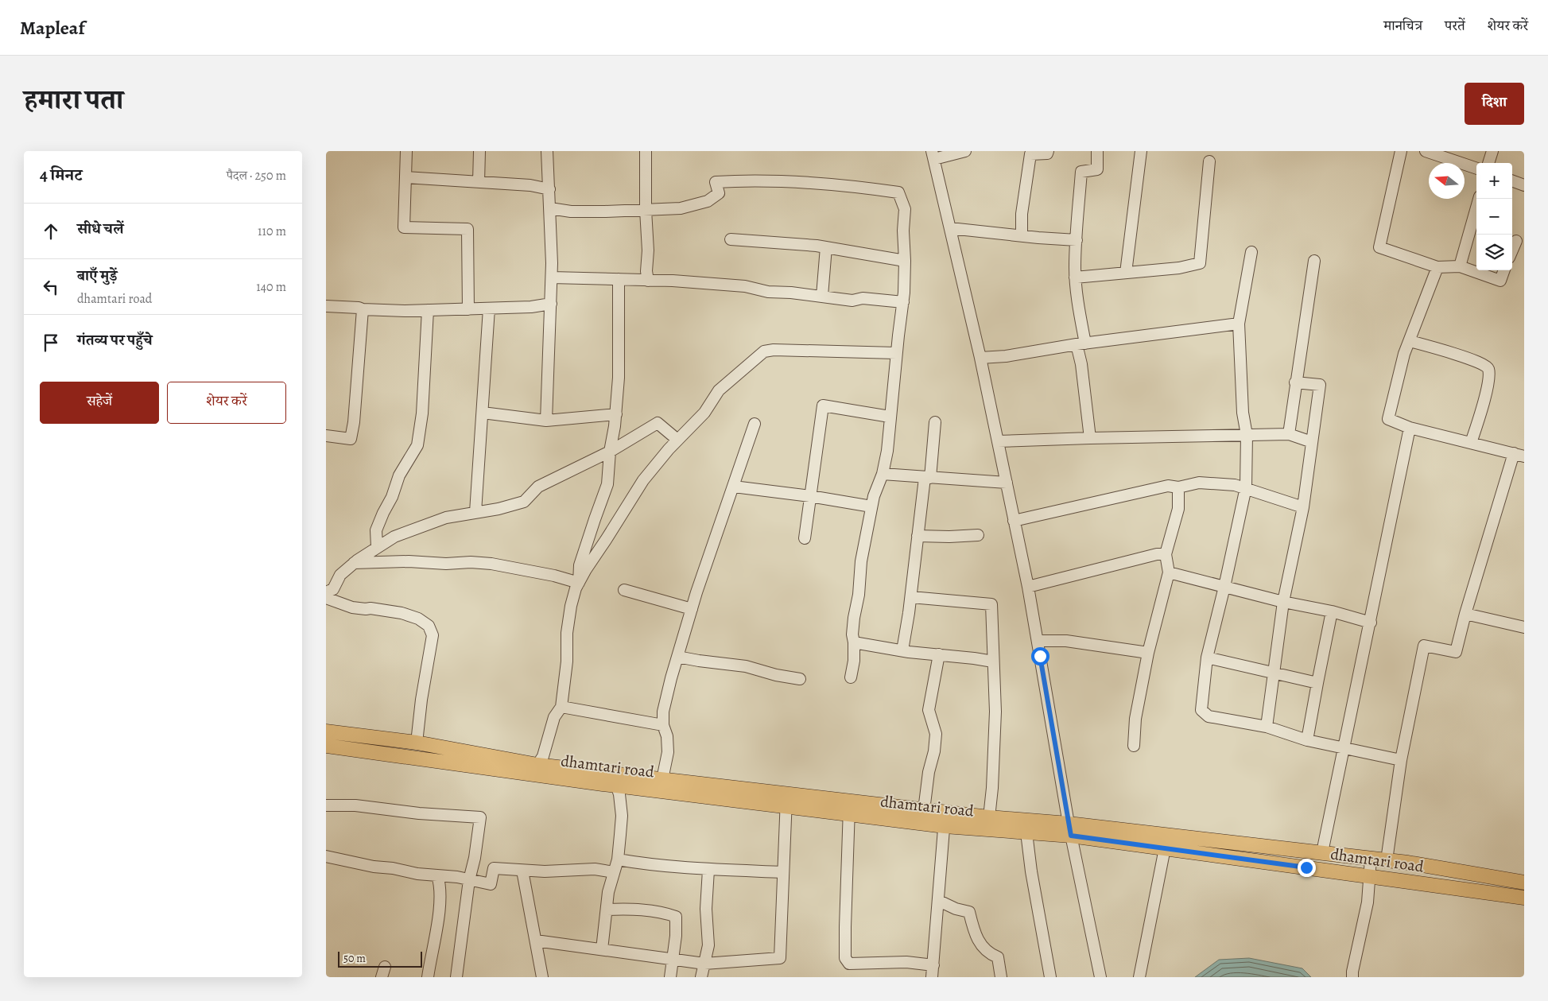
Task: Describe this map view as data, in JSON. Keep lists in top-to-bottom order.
{
  "streets": {
    "main road": ["dhamtari road"]
  },
  "scale_bar": "50 m",
  "north": "left",
  "page": {
    "header": "Mapleaf",
    "nav": ["मानचित्र", "परतें", "शेयर करें"],
    "title": "हमारा पता",
    "buttons": [
      "दिशा",
      ["सहेजें", "शेयर करें"]
    ],
    "heading": ["4 मिनट", "पैदल · 250 m"],
    "map_buttons": ["+", "−"],
    "list": [
      ["सीधे चलें", "110 m"],
      ["बाएँ मुड़ें", "dhamtari road", "140 m"],
      "गंतव्य पर पहुँचे"
    ],
    "scale": "50 m"
  }
}
